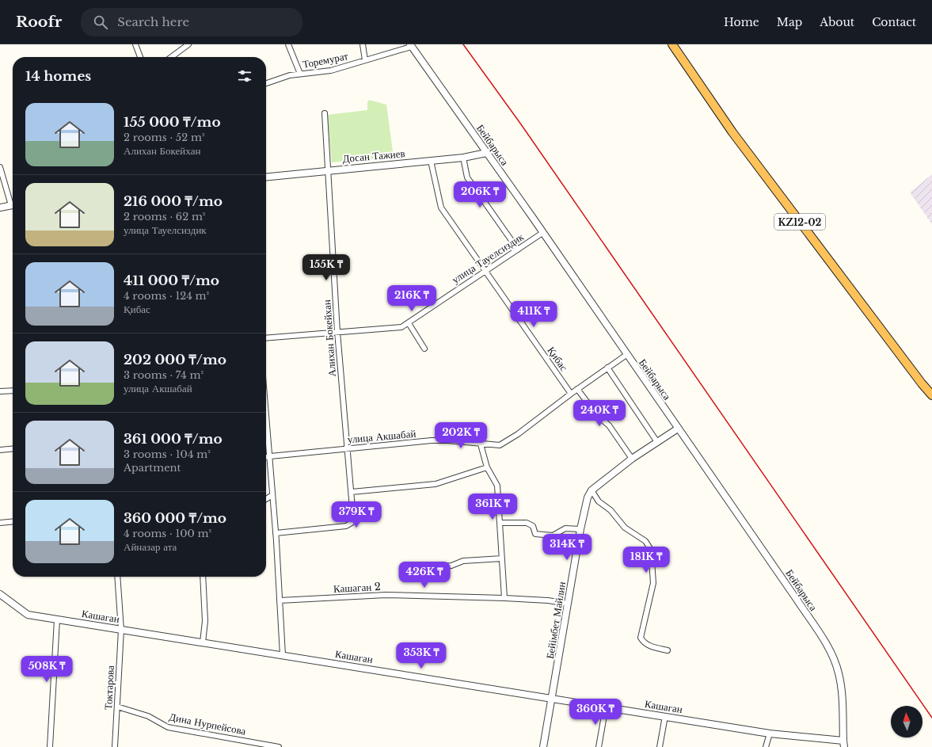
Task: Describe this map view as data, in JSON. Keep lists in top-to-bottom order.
{
  "streets": {
    "highway": ["KZ12-02"],
    "street": [
      "Торемурат",
      "Бейбарыса",
      "Досан Тажиев",
      "улица Тауелсиздик",
      "Алихан Бокейхан",
      "Қибас",
      "улица Акшабай",
      "Кашаган 2",
      "Кашаган",
      "Бейімбет Майлин",
      "Токтарова",
      "Дина Нурпейсова"
    ]
  },
  "crossings": [
    ["Торемурат", "Бейбарыса"],
    ["Бейбарыса", "Досан Тажиев"],
    ["Бейбарыса", "улица Тауелсиздик"],
    ["Бейбарыса", "улица Акшабай"],
    ["Бейбарыса", "Кашаган"],
    ["Бейбарыса", "Бейімбет Майлин"],
    ["Досан Тажиев", "Алихан Бокейхан"],
    ["Досан Тажиев", "Қибас"],
    ["улица Тауелсиздик", "Алихан Бокейхан"],
    ["улица Тауелсиздик", "Қибас"],
    ["Алихан Бокейхан", "улица Акшабай"],
    ["Қибас", "улица Акшабай"],
    ["Кашаган 2", "Бейімбет Майлин"],
    ["Кашаган", "Бейімбет Майлин"],
    ["Кашаган", "Токтарова"],
    ["Токтарова", "Дина Нурпейсова"]
  ],
  "north": "top",
  "page": {
    "header": "Roofr",
    "search": "Search here",
    "nav": [
      "Home",
      "Map",
      "About",
      "Contact"
    ],
    "heading": "14 homes",
    "list": [
      {
        "name": "155 000 ₸/mo",
        "note": "2 rooms · 52 m² · Алихан Бокейхан"
      },
      {
        "name": "216 000 ₸/mo",
        "note": "2 rooms · 62 m² · улица Тауелсиздик"
      },
      {
        "name": "411 000 ₸/mo",
        "note": "4 rooms · 124 m² · Қибас"
      },
      {
        "name": "202 000 ₸/mo",
        "note": "3 rooms · 74 m² · улица Акшабай"
      },
      {
        "name": "361 000 ₸/mo",
        "note": "3 rooms · 104 m² · Apartment"
      },
      {
        "name": "360 000 ₸/mo",
        "note": "4 rooms · 100 m² · Айназар ата"
      }
    ],
    "price": [
      "206K ₸",
      "155K ₸",
      "216K ₸",
      "411K ₸",
      "240K ₸",
      "202K ₸",
      "361K ₸",
      "379K ₸",
      "314K ₸",
      "181K ₸",
      "426K ₸",
      "353K ₸",
      "508K ₸",
      "360K ₸"
    ]
  }
}
